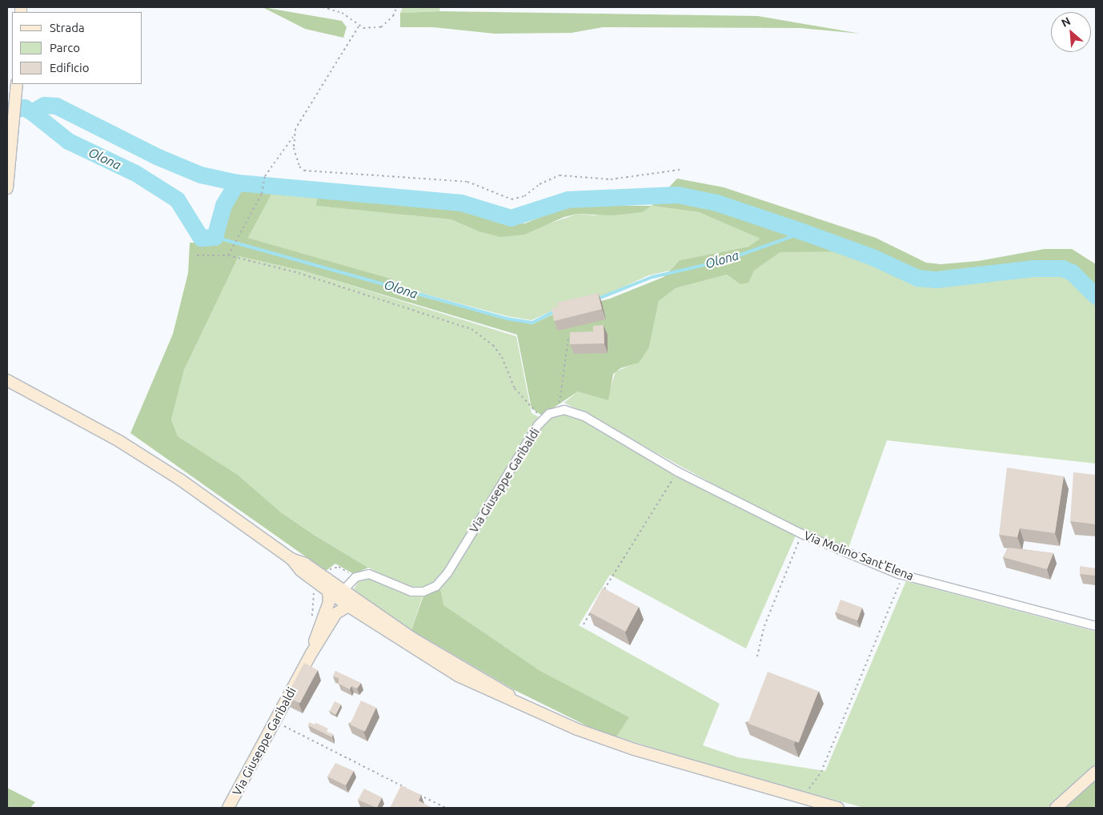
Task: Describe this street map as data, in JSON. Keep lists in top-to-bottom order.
{
  "streets": {
    "street": ["Via Giuseppe Garibaldi", "Via Molino Sant'Elena"]
  },
  "water": ["Olona"],
  "legend": ["Strada", "Parco", "Edificio"],
  "north": "top left"
}
